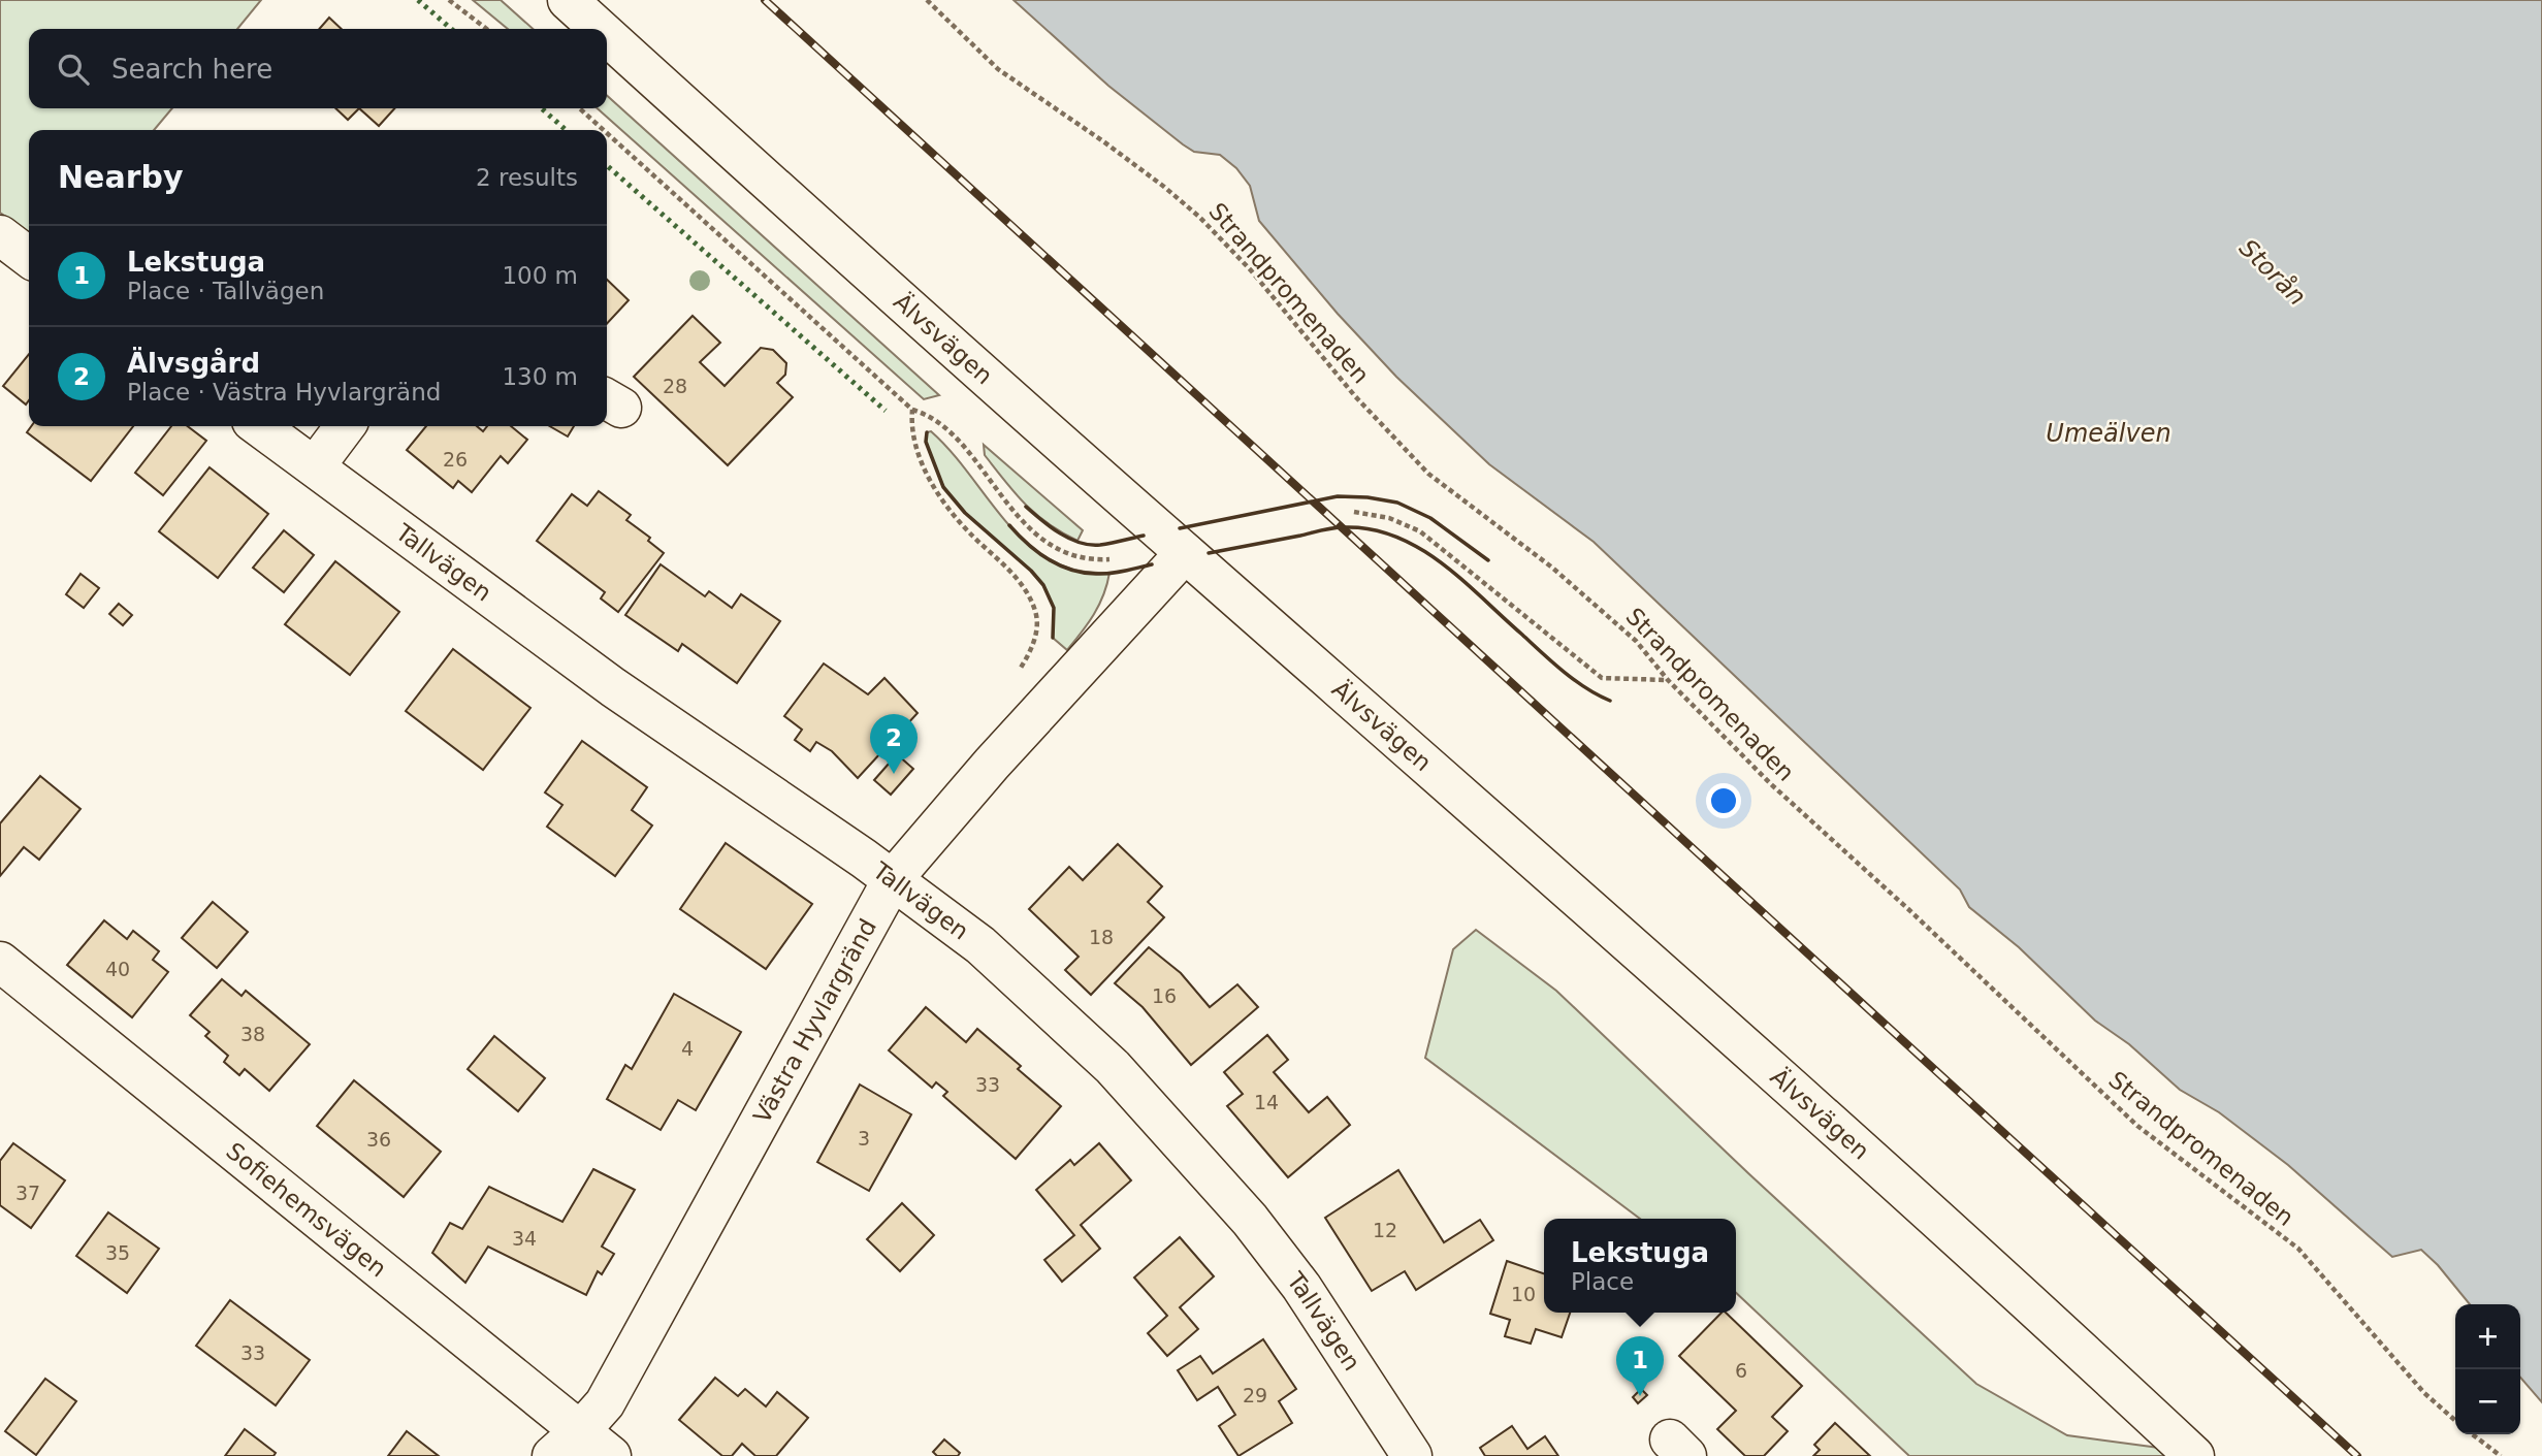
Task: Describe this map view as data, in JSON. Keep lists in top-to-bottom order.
{
  "streets": {
    "street": [
      "Älvsvägen",
      "Tallvägen",
      "Västra Hyvlargränd",
      "Sofiehemsvägen"
    ],
    "path": ["Strandpromenaden"]
  },
  "crossings": [
    ["Älvsvägen", "Västra Hyvlargränd"],
    ["Tallvägen", "Västra Hyvlargränd"],
    ["Västra Hyvlargränd", "Sofiehemsvägen"]
  ],
  "water": ["Storån", "Umeälven"],
  "house_numbers": [
    "28",
    "26",
    "18",
    "40",
    "16",
    "38",
    "4",
    "33",
    "14",
    "3",
    "36",
    "37",
    "12",
    "34",
    "35",
    "10",
    "33",
    "6",
    "29"
  ],
  "page": {
    "search": "Search here",
    "heading": ["Nearby", "2 results"],
    "list": [
      {
        "mark": "1",
        "name": "Lekstuga",
        "note": "Place · Tallvägen",
        "value": "100 m"
      },
      {
        "mark": "2",
        "name": "Älvsgård",
        "note": "Place · Västra Hyvlargränd",
        "value": "130 m"
      }
    ],
    "pins": ["2", "1"],
    "popup": ["Lekstuga", "Place"],
    "map_buttons": ["+", "−"]
  }
}
